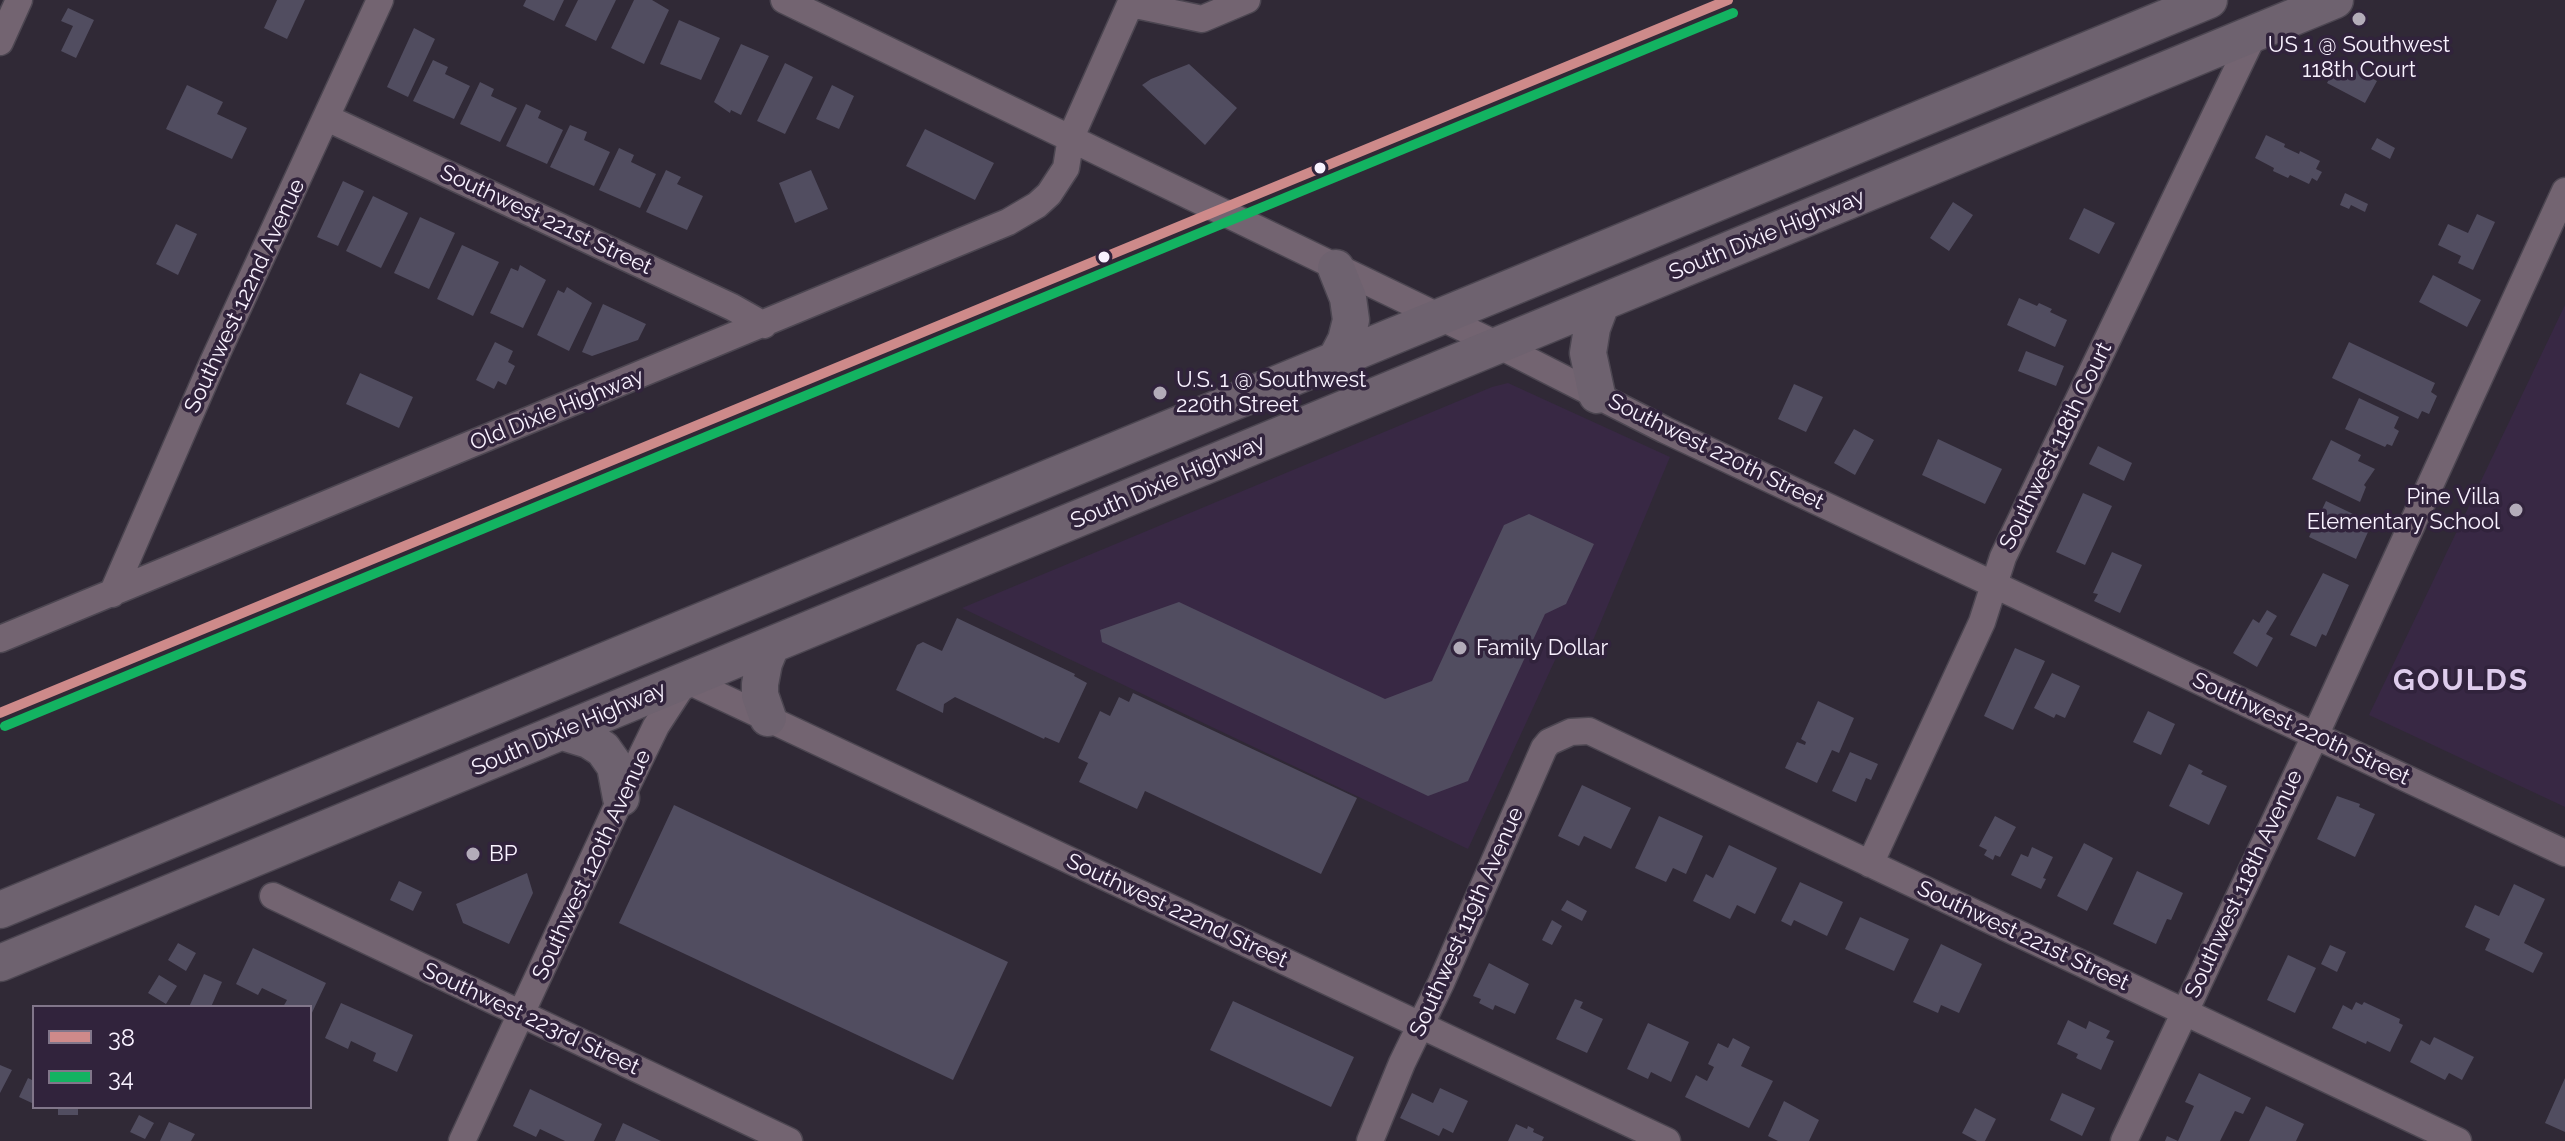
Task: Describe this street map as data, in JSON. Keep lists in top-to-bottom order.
{
  "streets": {
    "highway": ["South Dixie Highway"],
    "street": [
      "Southwest 221st Street",
      "Southwest 122nd Avenue",
      "Old Dixie Highway",
      "Southwest 118th Court",
      "Southwest 220th Street",
      "Southwest 120th Avenue",
      "Southwest 118th Avenue",
      "Southwest 222nd Street",
      "Southwest 119th Avenue",
      "Southwest 223rd Street"
    ]
  },
  "crossings": [
    ["Southwest 221st Street", "Southwest 122nd Avenue"],
    ["Southwest 221st Street", "Old Dixie Highway"],
    ["Southwest 221st Street", "Southwest 118th Court"],
    ["Southwest 221st Street", "Southwest 118th Avenue"],
    ["Southwest 221st Street", "Southwest 119th Avenue"],
    ["South Dixie Highway", "Southwest 118th Court"],
    ["South Dixie Highway", "Southwest 220th Street"],
    ["South Dixie Highway", "Southwest 120th Avenue"],
    ["South Dixie Highway", "Southwest 222nd Street"],
    ["Southwest 122nd Avenue", "Old Dixie Highway"],
    ["Old Dixie Highway", "Southwest 220th Street"],
    ["Southwest 118th Court", "Southwest 220th Street"],
    ["Southwest 220th Street", "Southwest 118th Avenue"],
    ["Southwest 120th Avenue", "Southwest 222nd Street"],
    ["Southwest 120th Avenue", "Southwest 223rd Street"],
    ["Southwest 222nd Street", "Southwest 119th Avenue"]
  ],
  "districts": ["GOULDS"],
  "places": [
    "US 1 @ Southwest 118th Court",
    "U.S. 1 @ Southwest 220th Street",
    "Pine Villa Elementary School",
    "Family Dollar",
    "BP"
  ],
  "lines": ["transit line 38", "transit line 34"],
  "legend": ["38", "34"]
}
